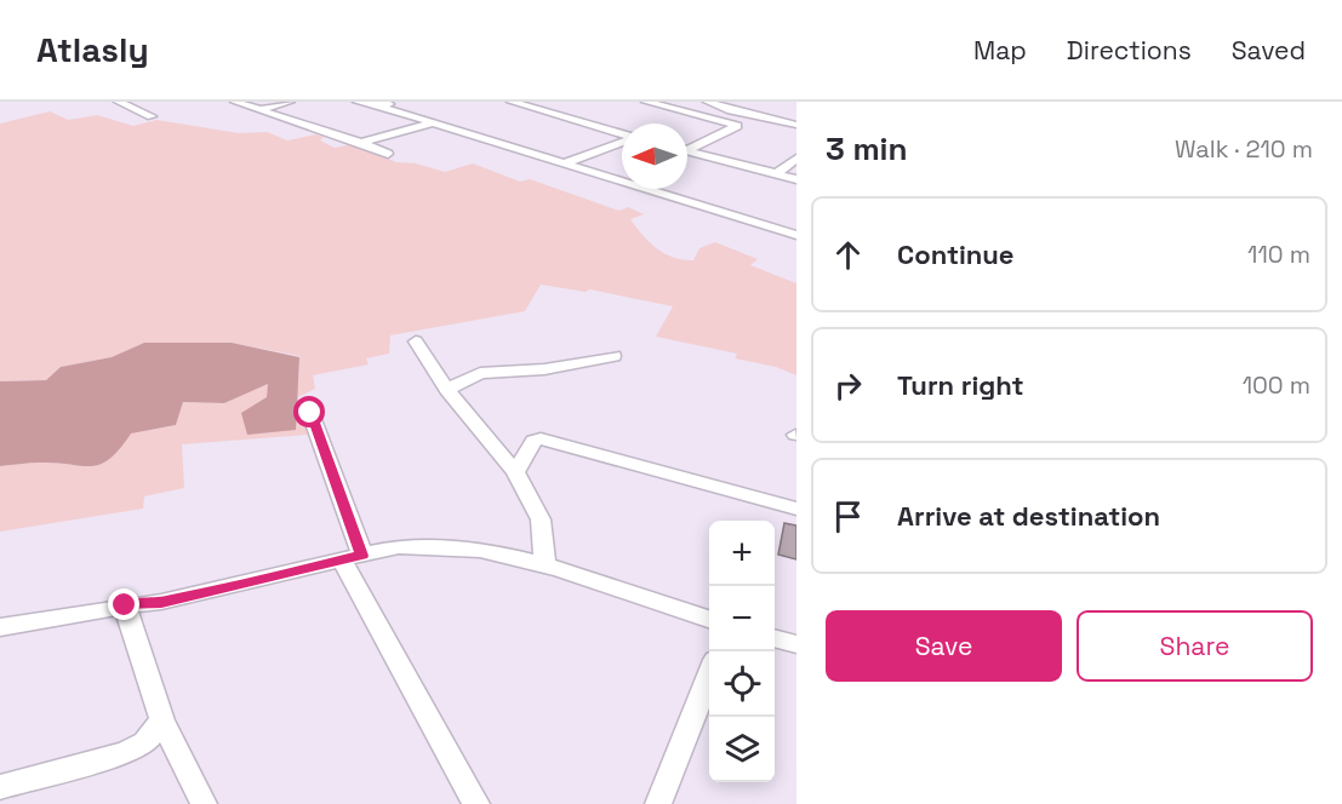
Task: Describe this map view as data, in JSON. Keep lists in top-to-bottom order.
{
  "north": "left",
  "page": {
    "header": "Atlasly",
    "nav": ["Map", "Directions", "Saved"],
    "heading": ["3 min", "Walk · 210 m"],
    "list": [
      ["Continue", "110 m"],
      ["Turn right", "100 m"],
      "Arrive at destination"
    ],
    "map_buttons": ["+", "−"],
    "buttons": ["Save", "Share"]
  }
}
